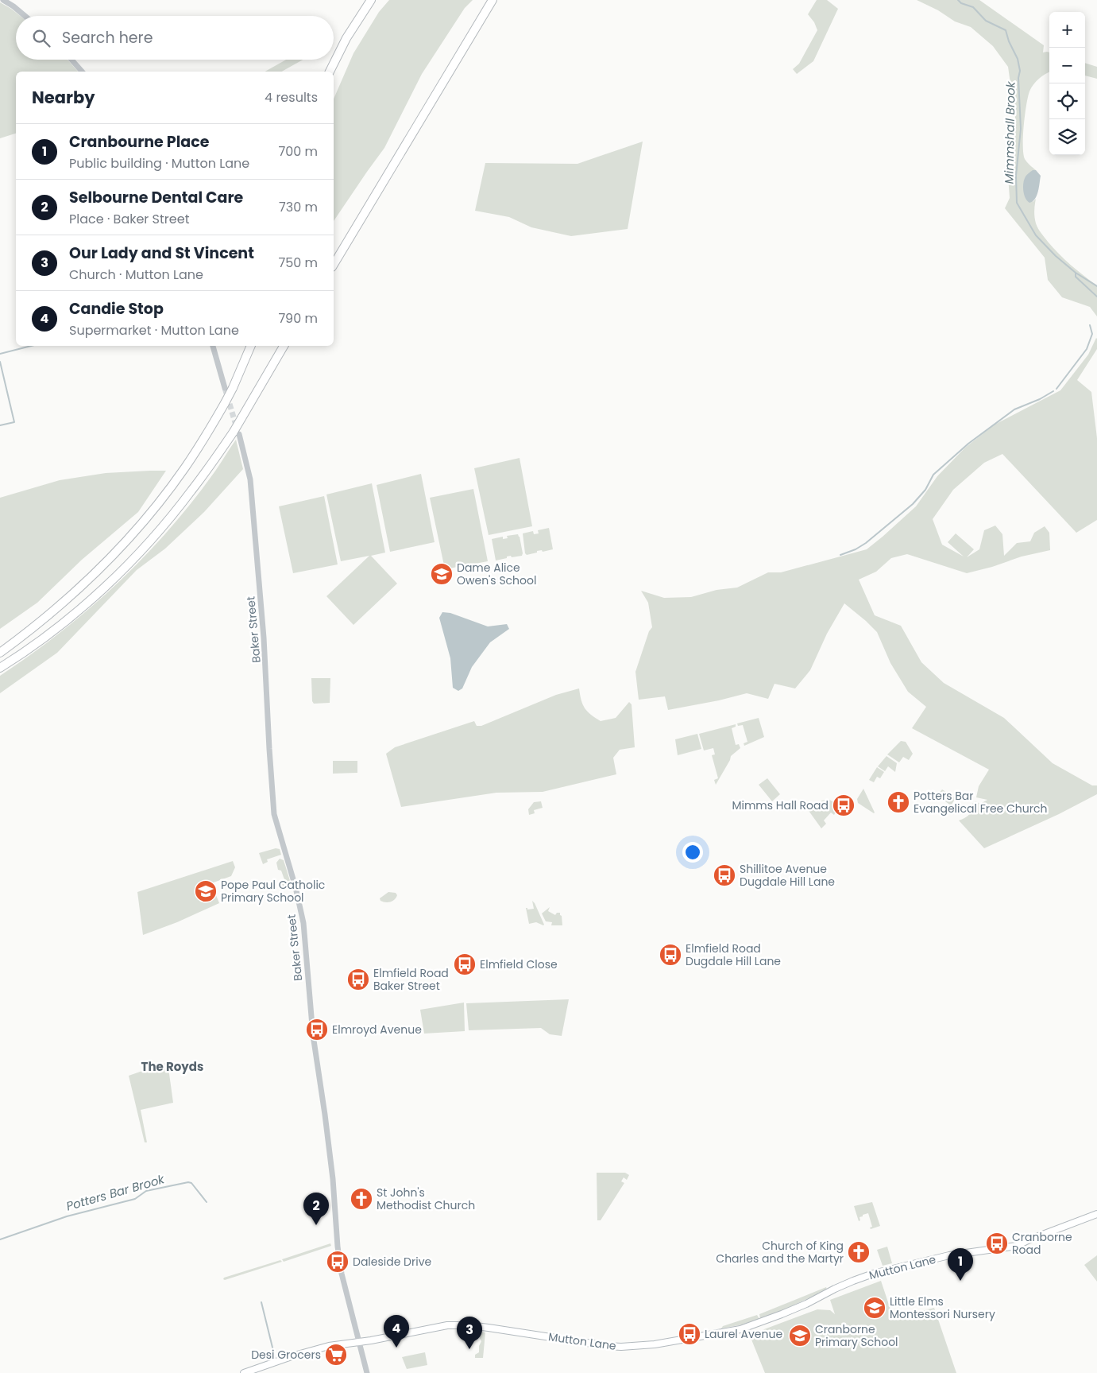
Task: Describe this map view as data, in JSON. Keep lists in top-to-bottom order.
{
  "streets": {
    "main road": ["Mutton Lane"],
    "street": ["Baker Street"]
  },
  "crossings": [
    ["Baker Street", "Mutton Lane"]
  ],
  "districts": ["The Royds"],
  "water": ["Mimmshall Brook", "Potters Bar Brook"],
  "places": {
    "school or university": [
      "Dame Alice Owen's School",
      "Pope Paul Catholic Primary School",
      "Little Elms Montessori Nursery",
      "Cranborne Primary School"
    ],
    "church": ["Potters Bar Evangelical Free Church", "St John's Methodist Church", "Church of King Charles and the Martyr"],
    "bus stop": [
      "Mimms Hall Road",
      "Shillitoe Avenue Dugdale Hill Lane",
      "Elmfield Road Dugdale Hill Lane",
      "Elmfield Close",
      "Elmfield Road Baker Street",
      "Elmroyd Avenue",
      "Cranborne Road",
      "Daleside Drive",
      "Laurel Avenue"
    ],
    "supermarket": ["Desi Grocers"]
  },
  "page": {
    "map_buttons": ["+", "−"],
    "search": "Search here",
    "heading": ["Nearby", "4 results"],
    "list": [
      {
        "mark": "1",
        "name": "Cranbourne Place",
        "note": "Public building · Mutton Lane",
        "value": "700 m"
      },
      {
        "mark": "2",
        "name": "Selbourne Dental Care",
        "note": "Place · Baker Street",
        "value": "730 m"
      },
      {
        "mark": "3",
        "name": "Our Lady and St Vincent",
        "note": "Church · Mutton Lane",
        "value": "750 m"
      },
      {
        "mark": "4",
        "name": "Candie Stop",
        "note": "Supermarket · Mutton Lane",
        "value": "790 m"
      }
    ],
    "pins": [
      "2",
      "1",
      "4",
      "3"
    ]
  }
}
